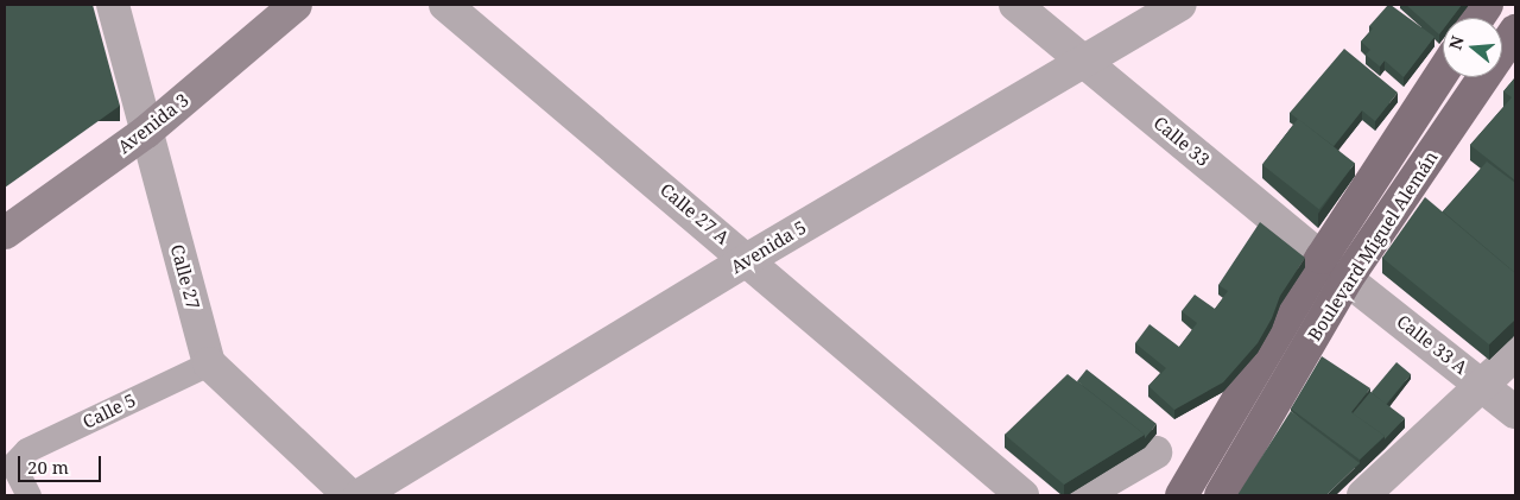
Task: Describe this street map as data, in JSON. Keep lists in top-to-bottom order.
{
  "streets": {
    "main road": ["Avenida 3", "Boulevard Miguel Alemán"],
    "street": [
      "Calle 33",
      "Calle 27 A",
      "Avenida 5",
      "Calle 27",
      "Calle 33 A",
      "Calle 5"
    ]
  },
  "crossings": [
    ["Avenida 3", "Calle 27"],
    ["Calle 33", "Boulevard Miguel Alemán"],
    ["Calle 33", "Avenida 5"],
    ["Calle 33", "Calle 33 A"],
    ["Calle 27 A", "Avenida 5"],
    ["Boulevard Miguel Alemán", "Calle 33 A"],
    ["Calle 27", "Calle 5"]
  ],
  "scale_bar": "20 m",
  "north": "left"
}
